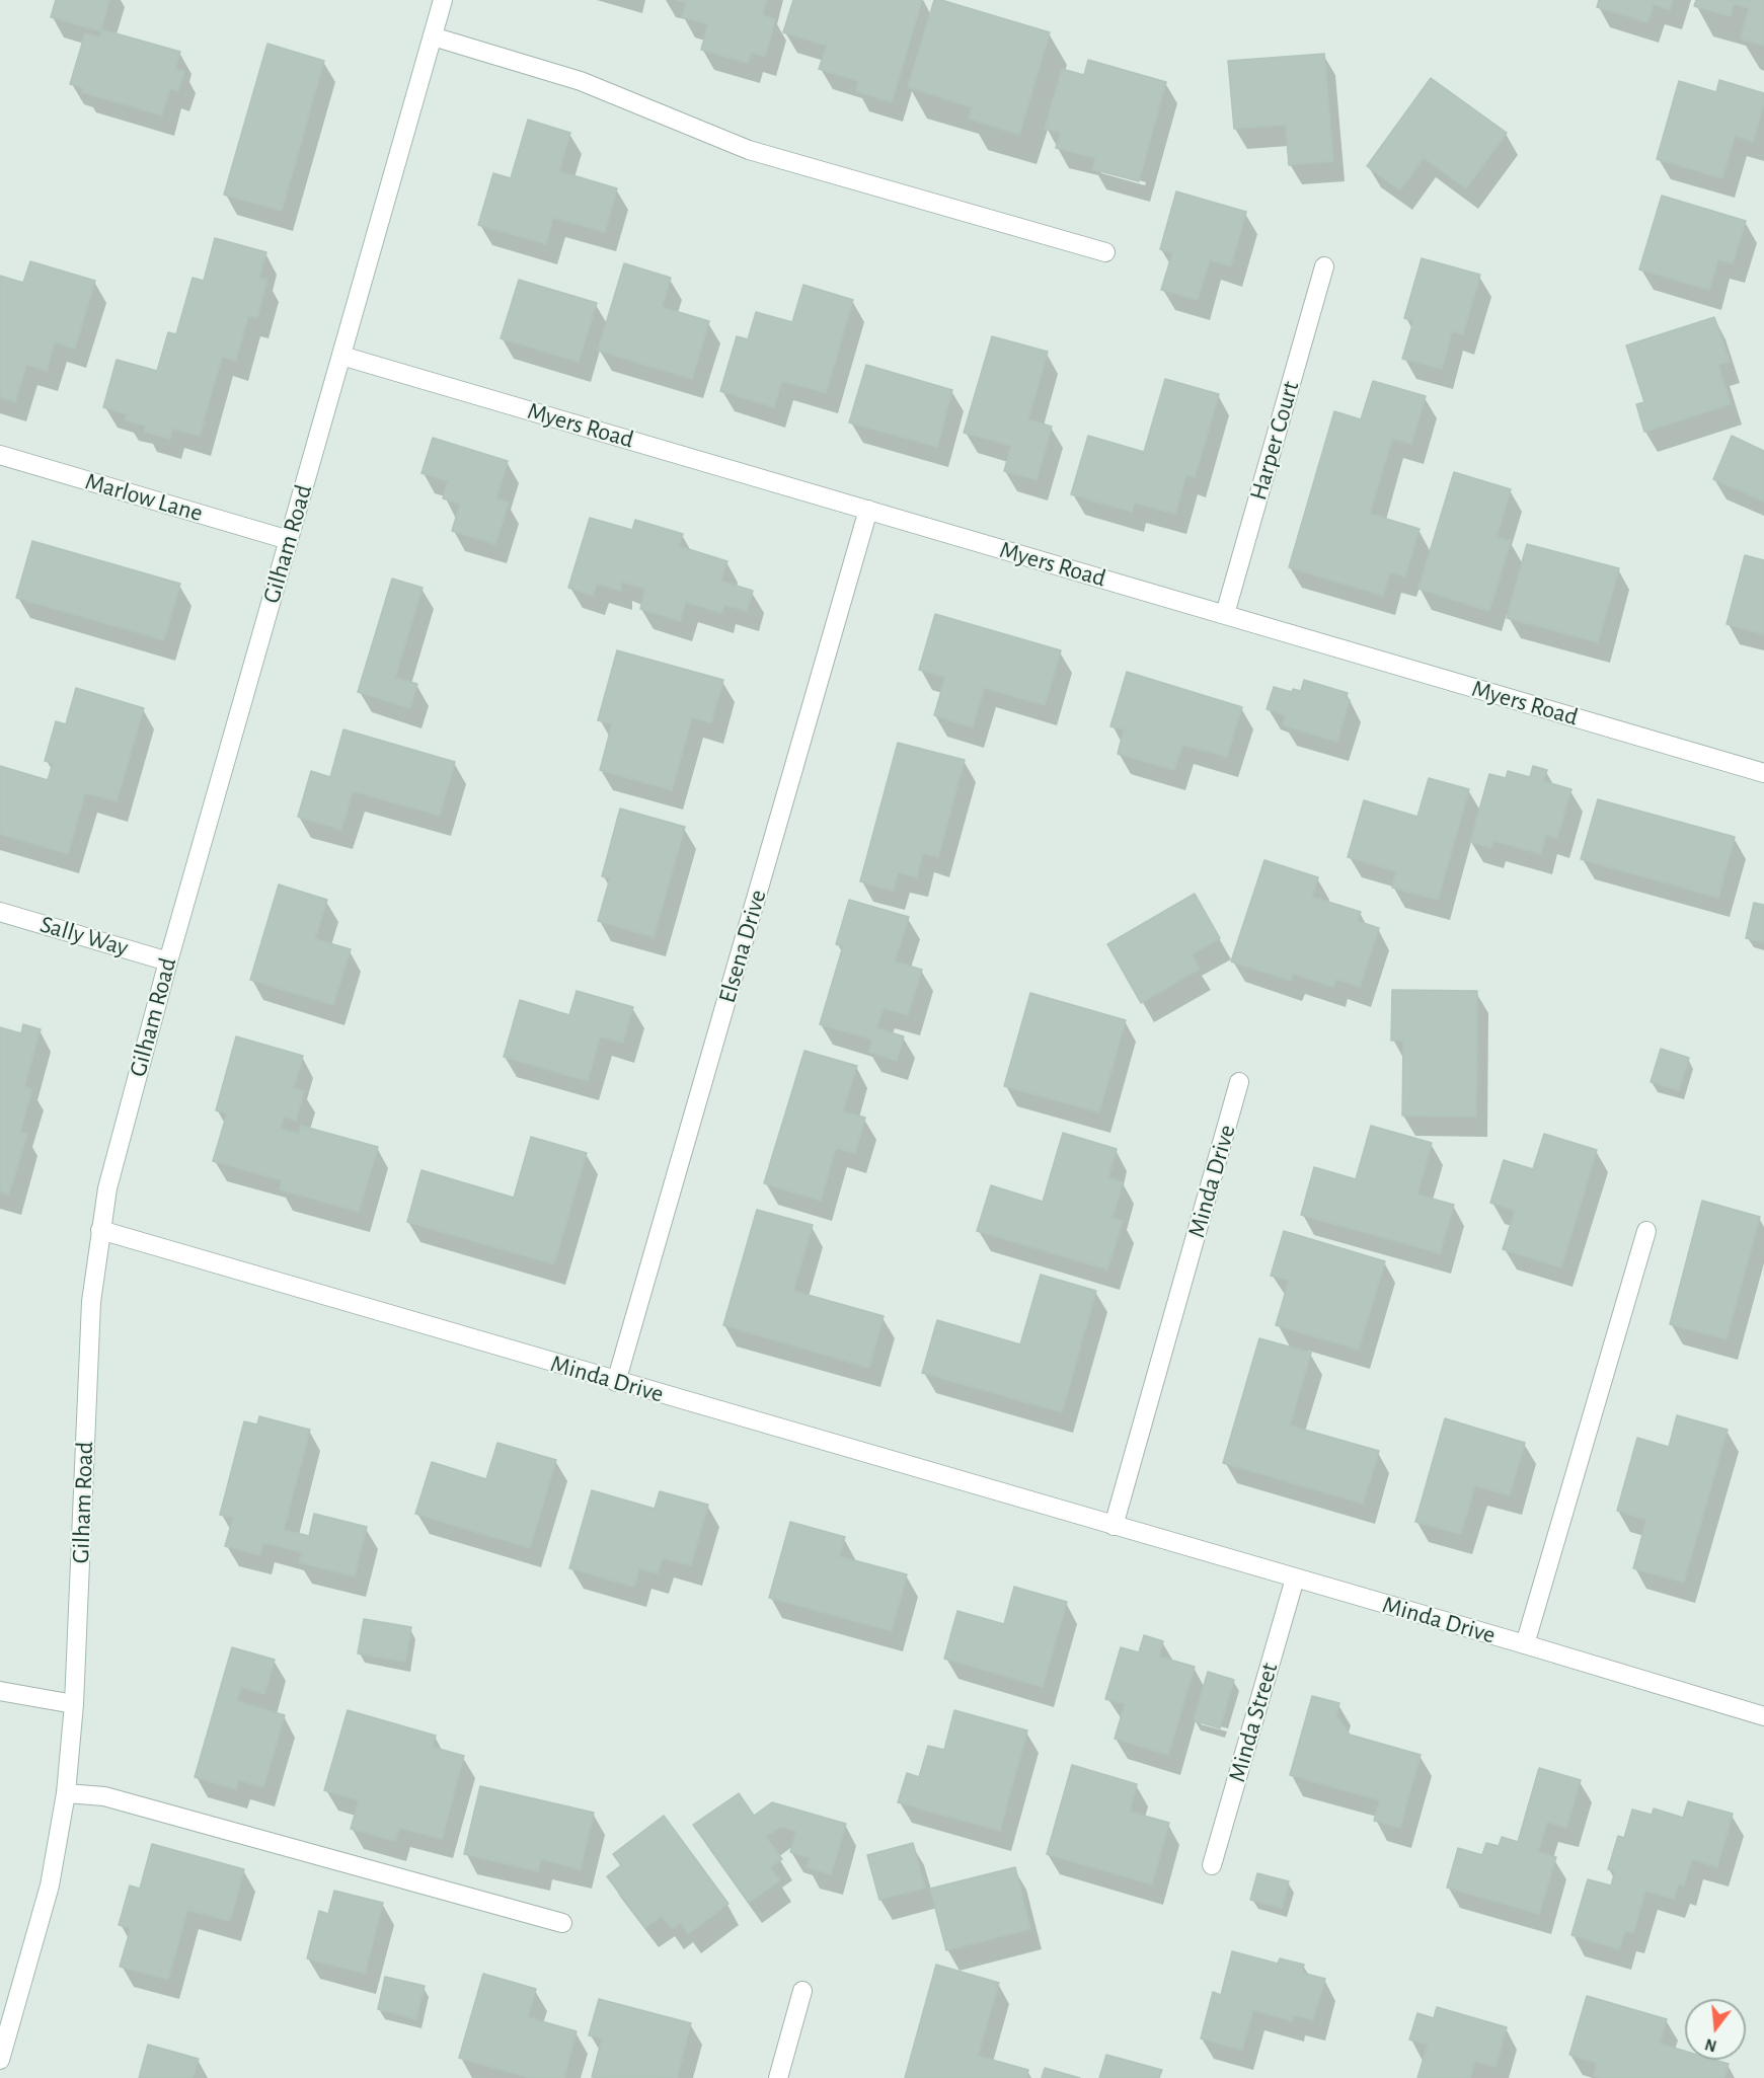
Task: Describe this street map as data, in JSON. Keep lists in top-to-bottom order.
{
  "streets": {
    "street": [
      "Myers Road",
      "Harper Court",
      "Marlow Lane",
      "Gilham Road",
      "Sally Way",
      "Elsena Drive",
      "Minda Drive",
      "Minda Street"
    ]
  },
  "crossings": [
    ["Myers Road", "Harper Court"],
    ["Myers Road", "Gilham Road"],
    ["Myers Road", "Elsena Drive"],
    ["Marlow Lane", "Gilham Road"],
    ["Gilham Road", "Sally Way"],
    ["Gilham Road", "Minda Drive"],
    ["Elsena Drive", "Minda Drive"],
    ["Minda Drive", "Minda Street"]
  ],
  "north": "bottom"
}
